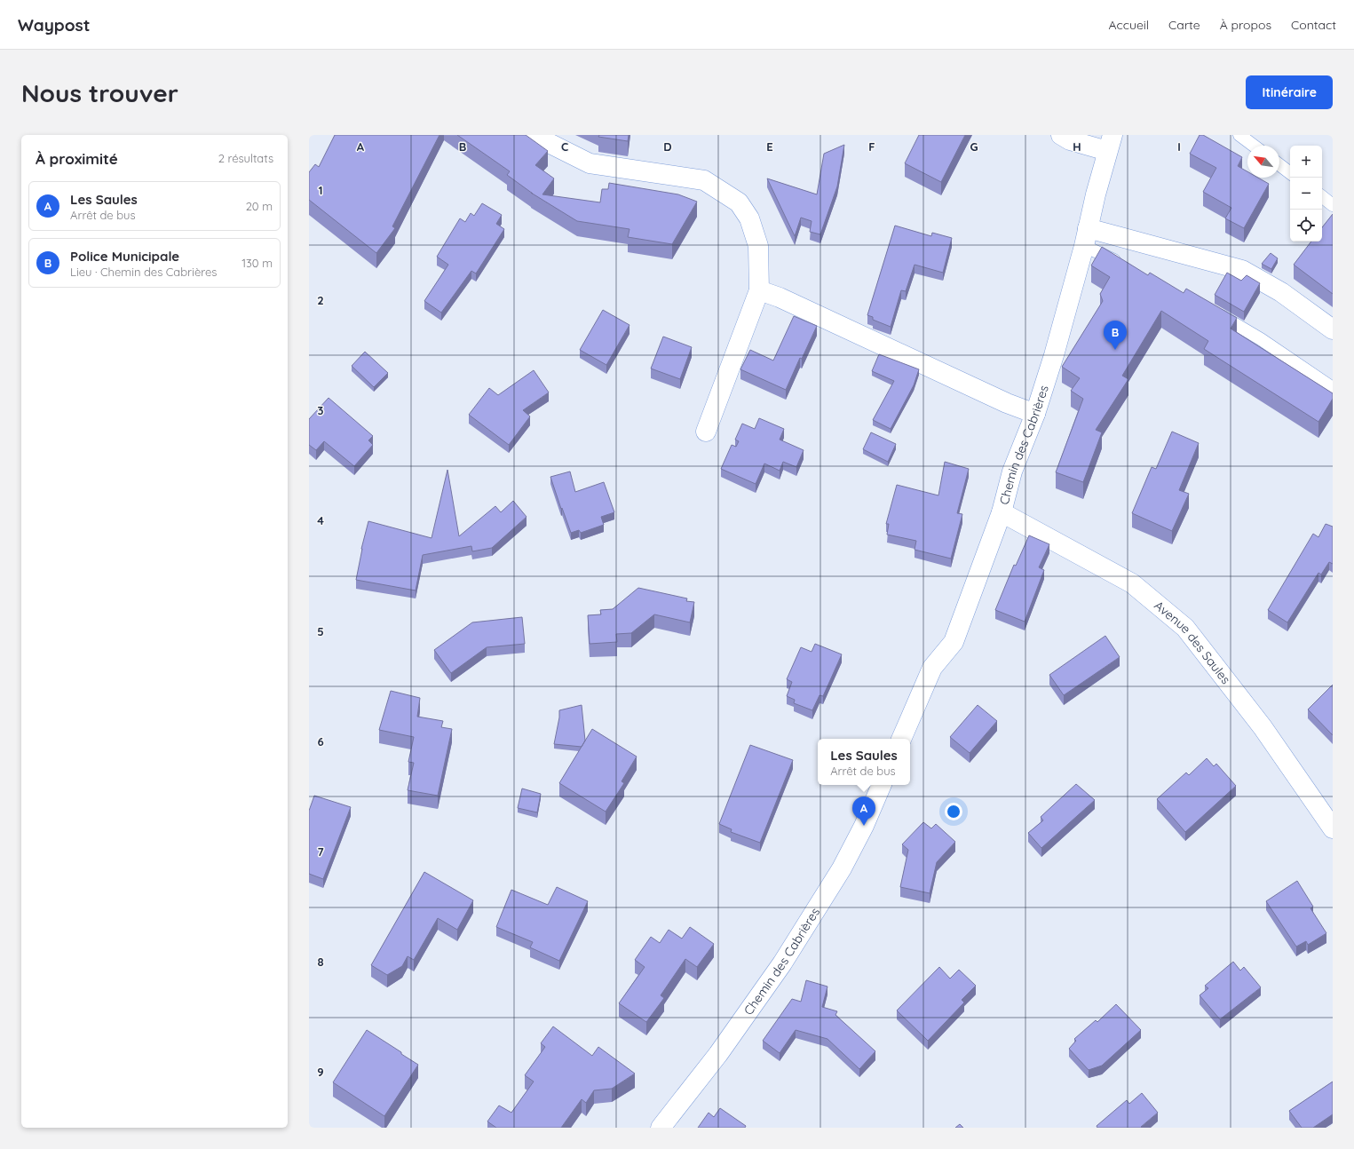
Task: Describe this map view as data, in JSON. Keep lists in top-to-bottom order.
{
  "streets": {
    "street": ["Chemin des Cabrières", "Avenue des Saules"]
  },
  "crossings": [
    ["Chemin des Cabrières", "Avenue des Saules"]
  ],
  "north": "top left",
  "page": {
    "header": "Waypost",
    "nav": [
      "Accueil",
      "Carte",
      "À propos",
      "Contact"
    ],
    "buttons": "Itinéraire",
    "title": "Nous trouver",
    "heading": ["À proximité", "2 résultats"],
    "map_buttons": ["+", "−"],
    "list": [
      {
        "mark": "A",
        "name": "Les Saules",
        "note": "Arrêt de bus",
        "value": "20 m"
      },
      {
        "mark": "B",
        "name": "Police Municipale",
        "note": "Lieu · Chemin des Cabrières",
        "value": "130 m"
      }
    ],
    "pins": ["B", "A"],
    "popup": ["Les Saules", "Arrêt de bus"]
  },
  "grid": {
    "columns": [
      "A",
      "B",
      "C",
      "D",
      "E",
      "F",
      "G",
      "H",
      "I"
    ],
    "rows": [
      "1",
      "2",
      "3",
      "4",
      "5",
      "6",
      "7",
      "8",
      "9"
    ]
  }
}
